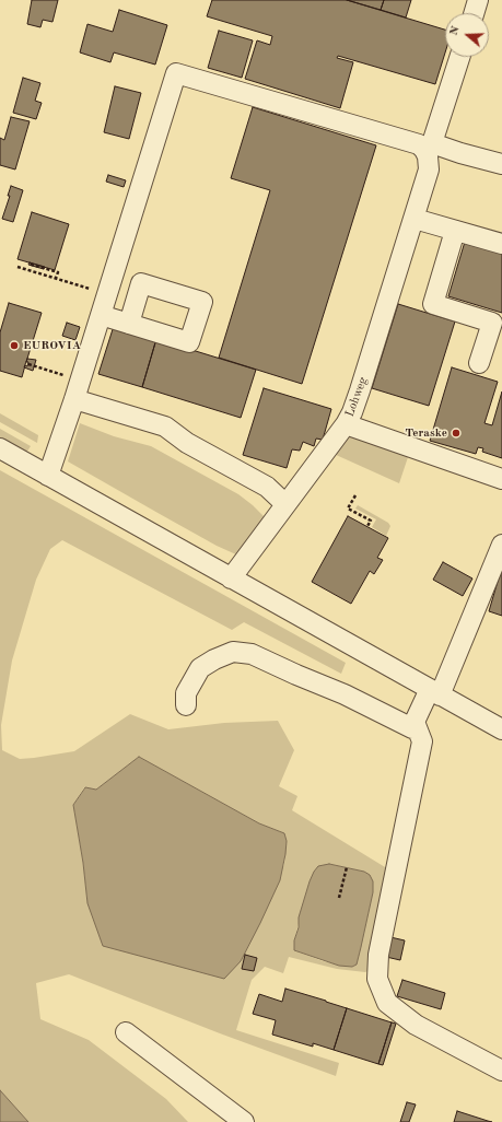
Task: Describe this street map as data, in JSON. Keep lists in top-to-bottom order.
{
  "streets": {
    "street": ["Lohweg"]
  },
  "places": ["EUROVIA", "Teraske"],
  "north": "left"
}
